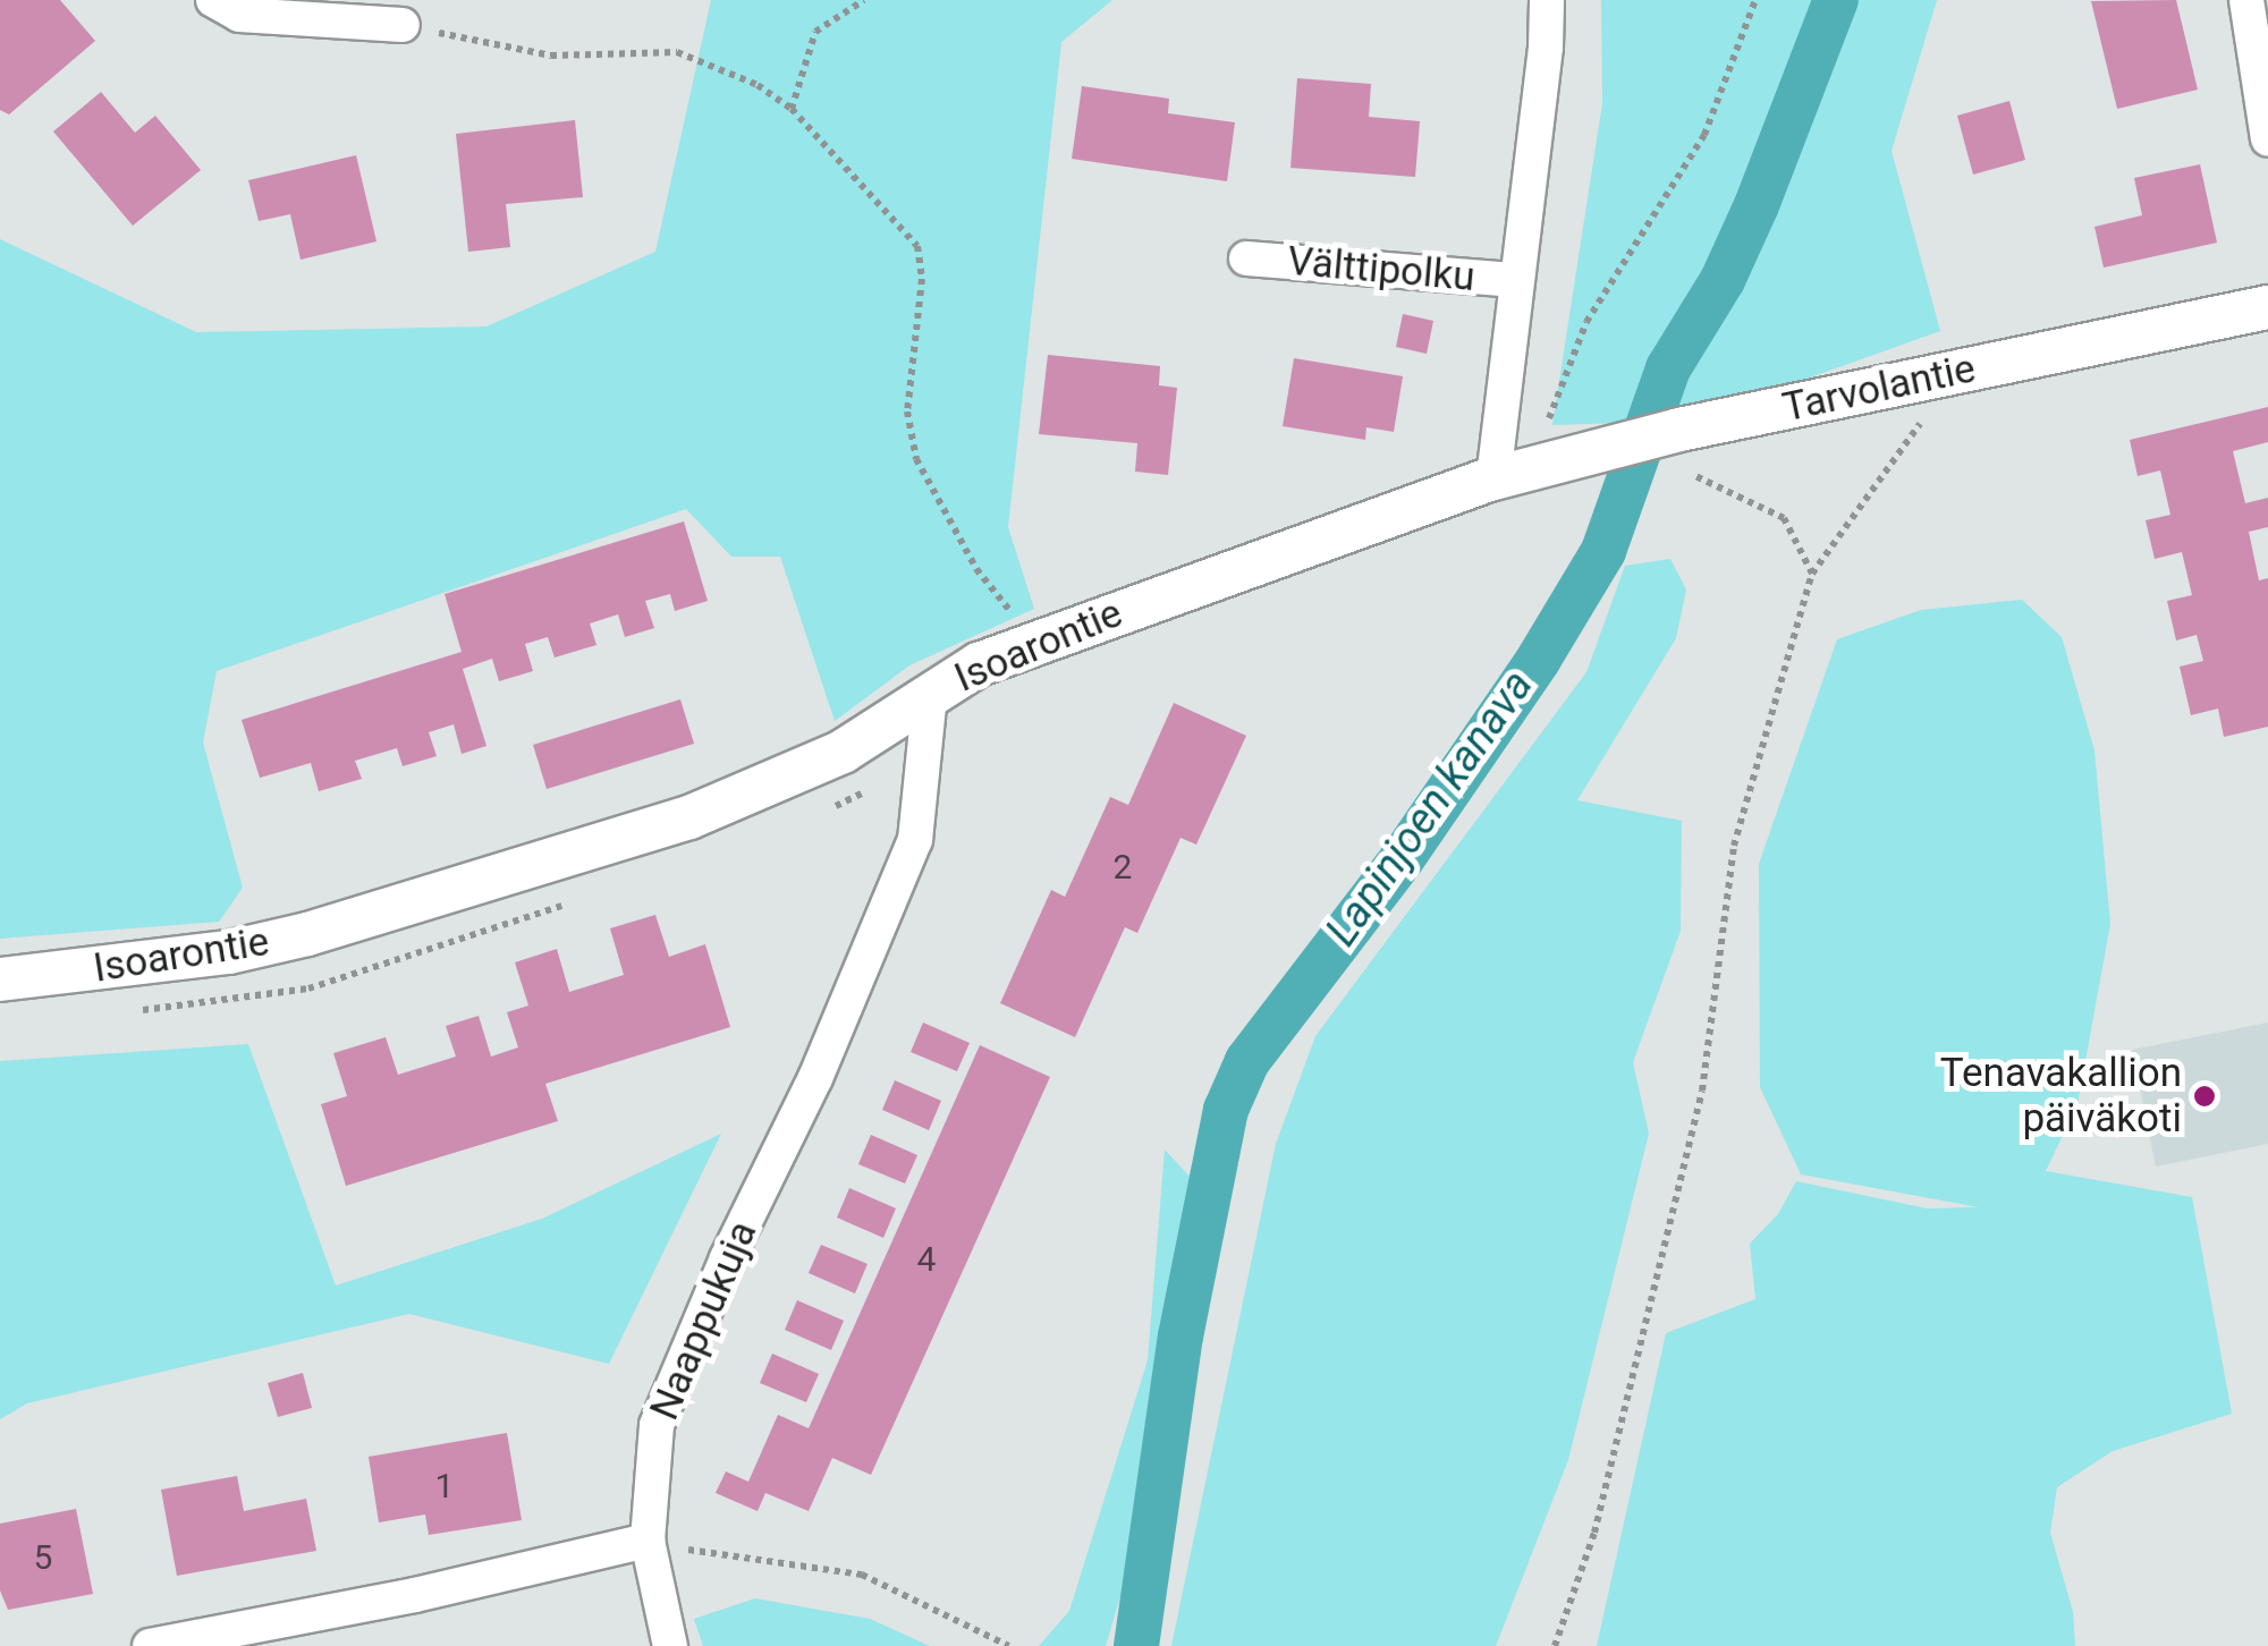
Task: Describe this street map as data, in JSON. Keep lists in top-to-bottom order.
{
  "streets": {
    "street": [
      "Välttipolku",
      "Tarvolantie",
      "Isoarontie",
      "Naappukuja"
    ]
  },
  "crossings": [
    ["Tarvolantie", "Isoarontie"],
    ["Isoarontie", "Naappukuja"]
  ],
  "water": ["Lapinjoen kanava"],
  "places": ["Tenavakallion päiväkoti"],
  "house_numbers": [
    "2",
    "4",
    "1",
    "5"
  ]
}
